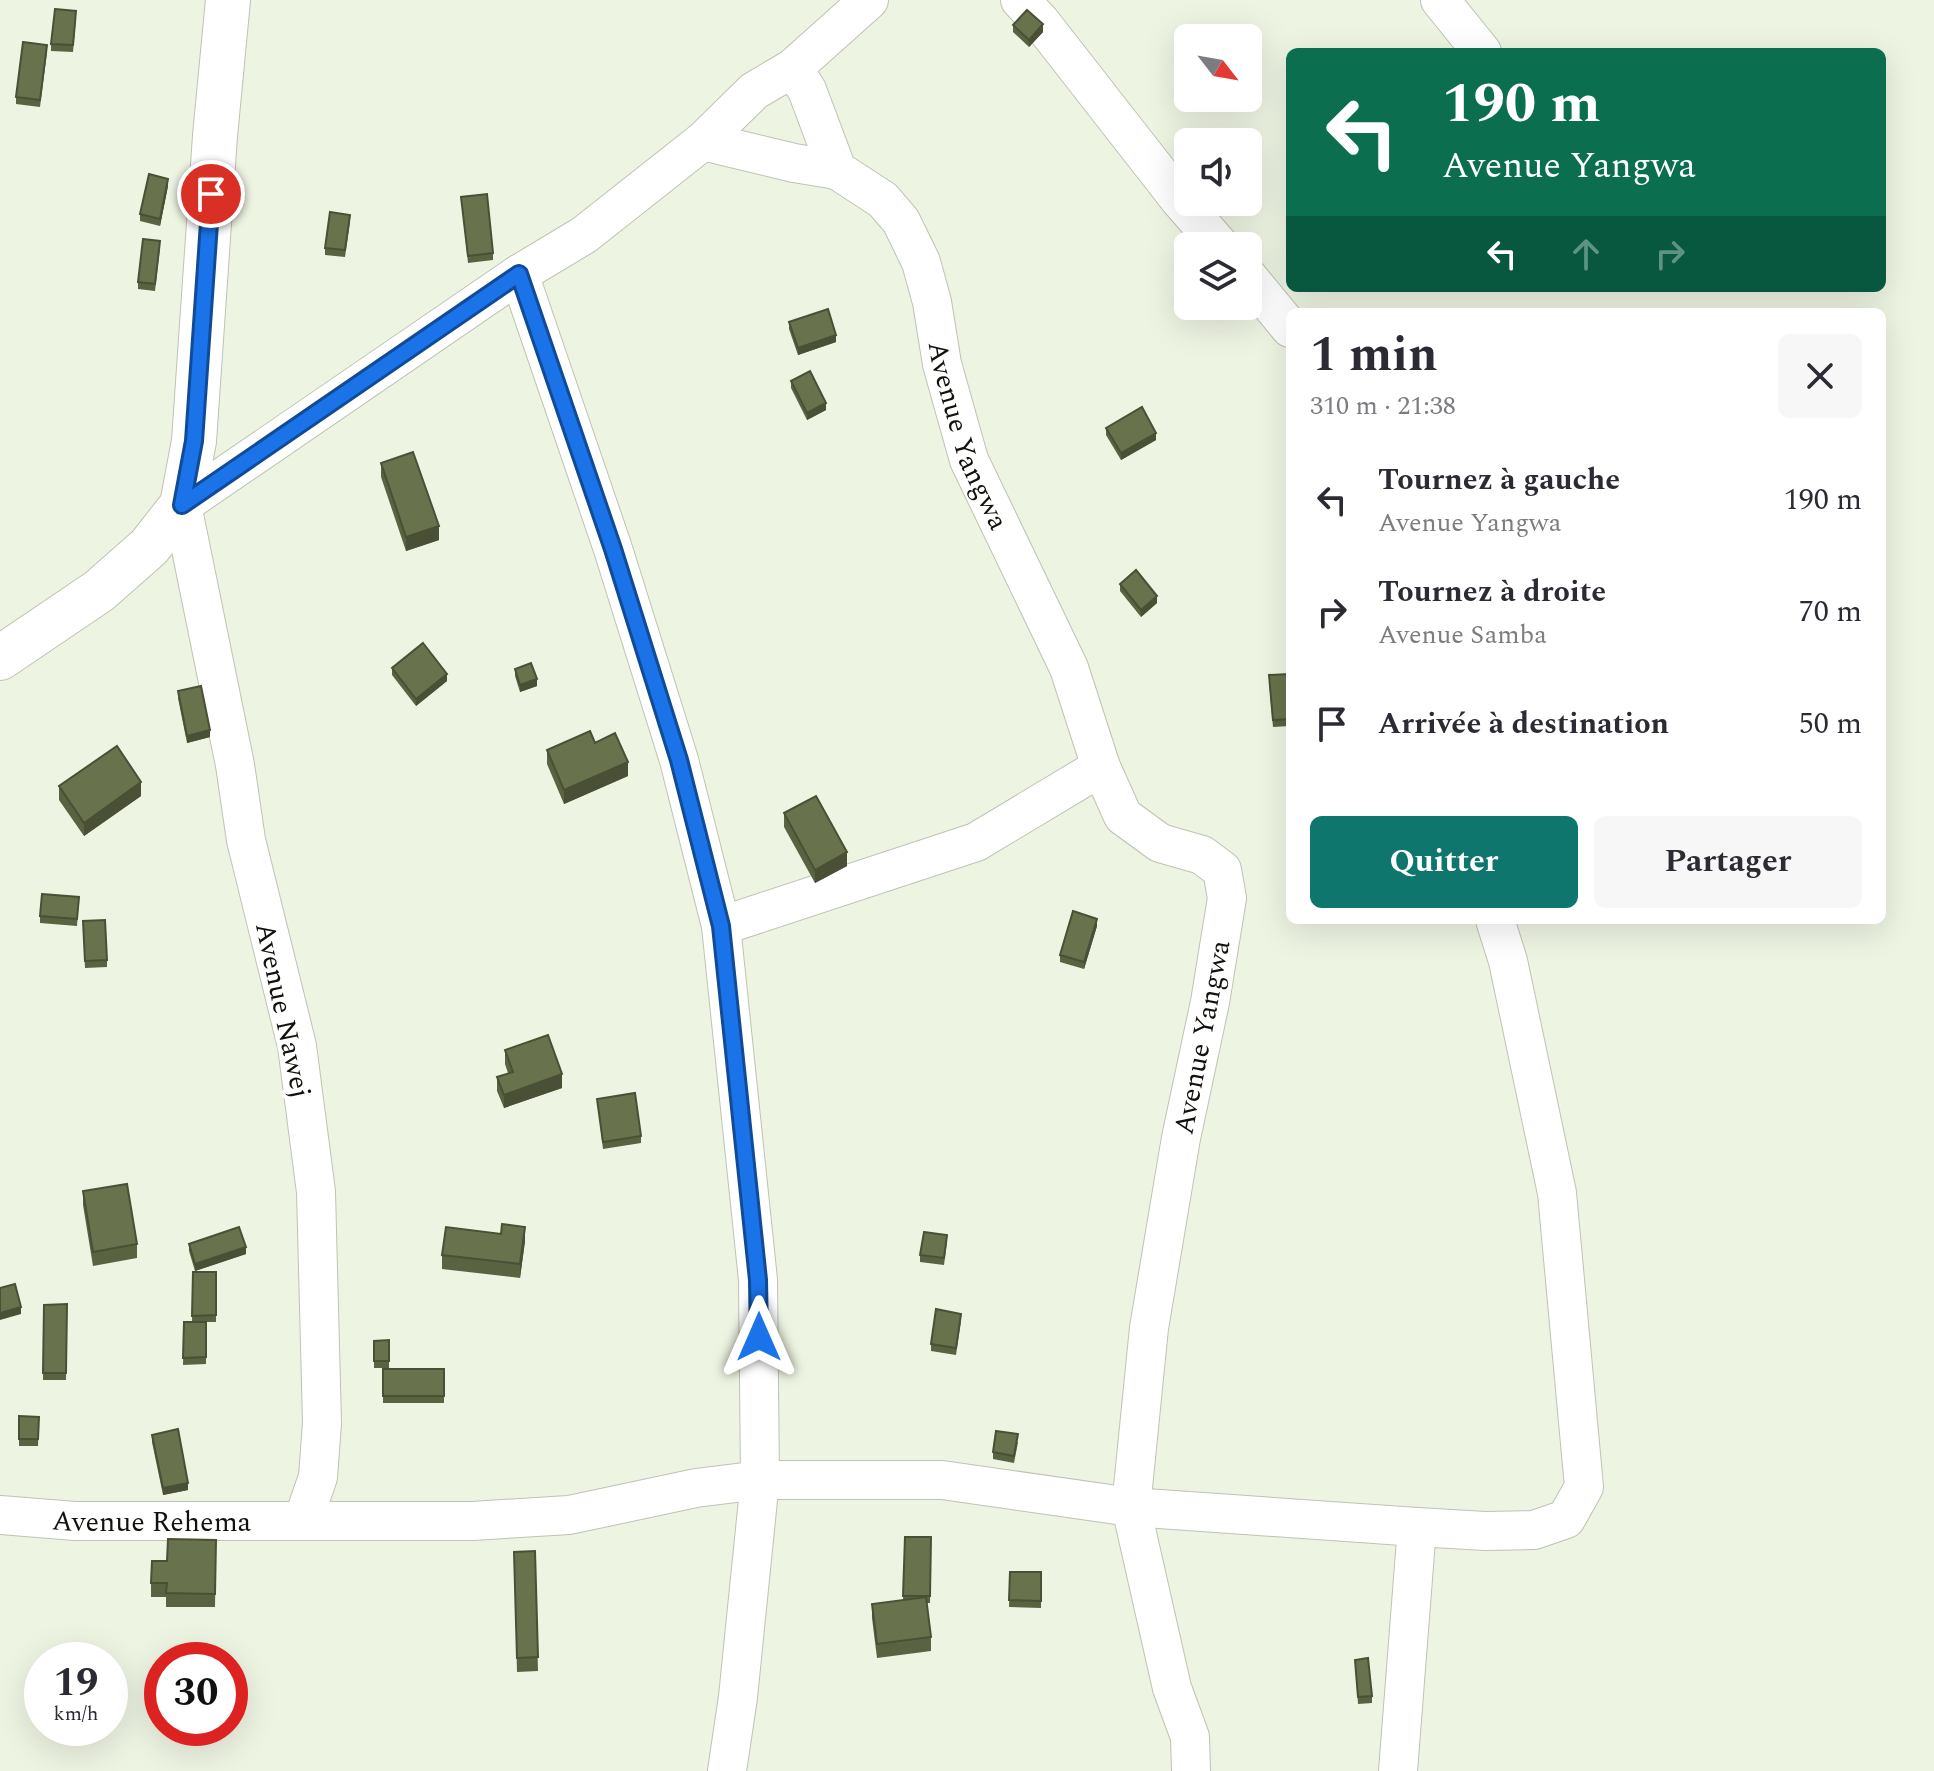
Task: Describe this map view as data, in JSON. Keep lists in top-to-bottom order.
{
  "streets": {
    "street": ["Avenue Yangwa", "Avenue Nawej", "Avenue Rehema"]
  },
  "crossings": [
    ["Avenue Yangwa", "Avenue Rehema"],
    ["Avenue Nawej", "Avenue Rehema"]
  ],
  "north": "bottom right",
  "page": {
    "turn": ["190 m", "Avenue Yangwa"],
    "heading": ["1 min", "310 m · 21:38"],
    "list": [
      {
        "name": "Tournez à gauche",
        "note": "Avenue Yangwa",
        "value": "190 m"
      },
      {
        "name": "Tournez à droite",
        "note": "Avenue Samba",
        "value": "70 m"
      },
      {
        "name": "Arrivée à destination",
        "value": "50 m"
      }
    ],
    "buttons": ["Quitter", "Partager"],
    "speed": "19 km/h",
    "limit": "30"
  }
}
